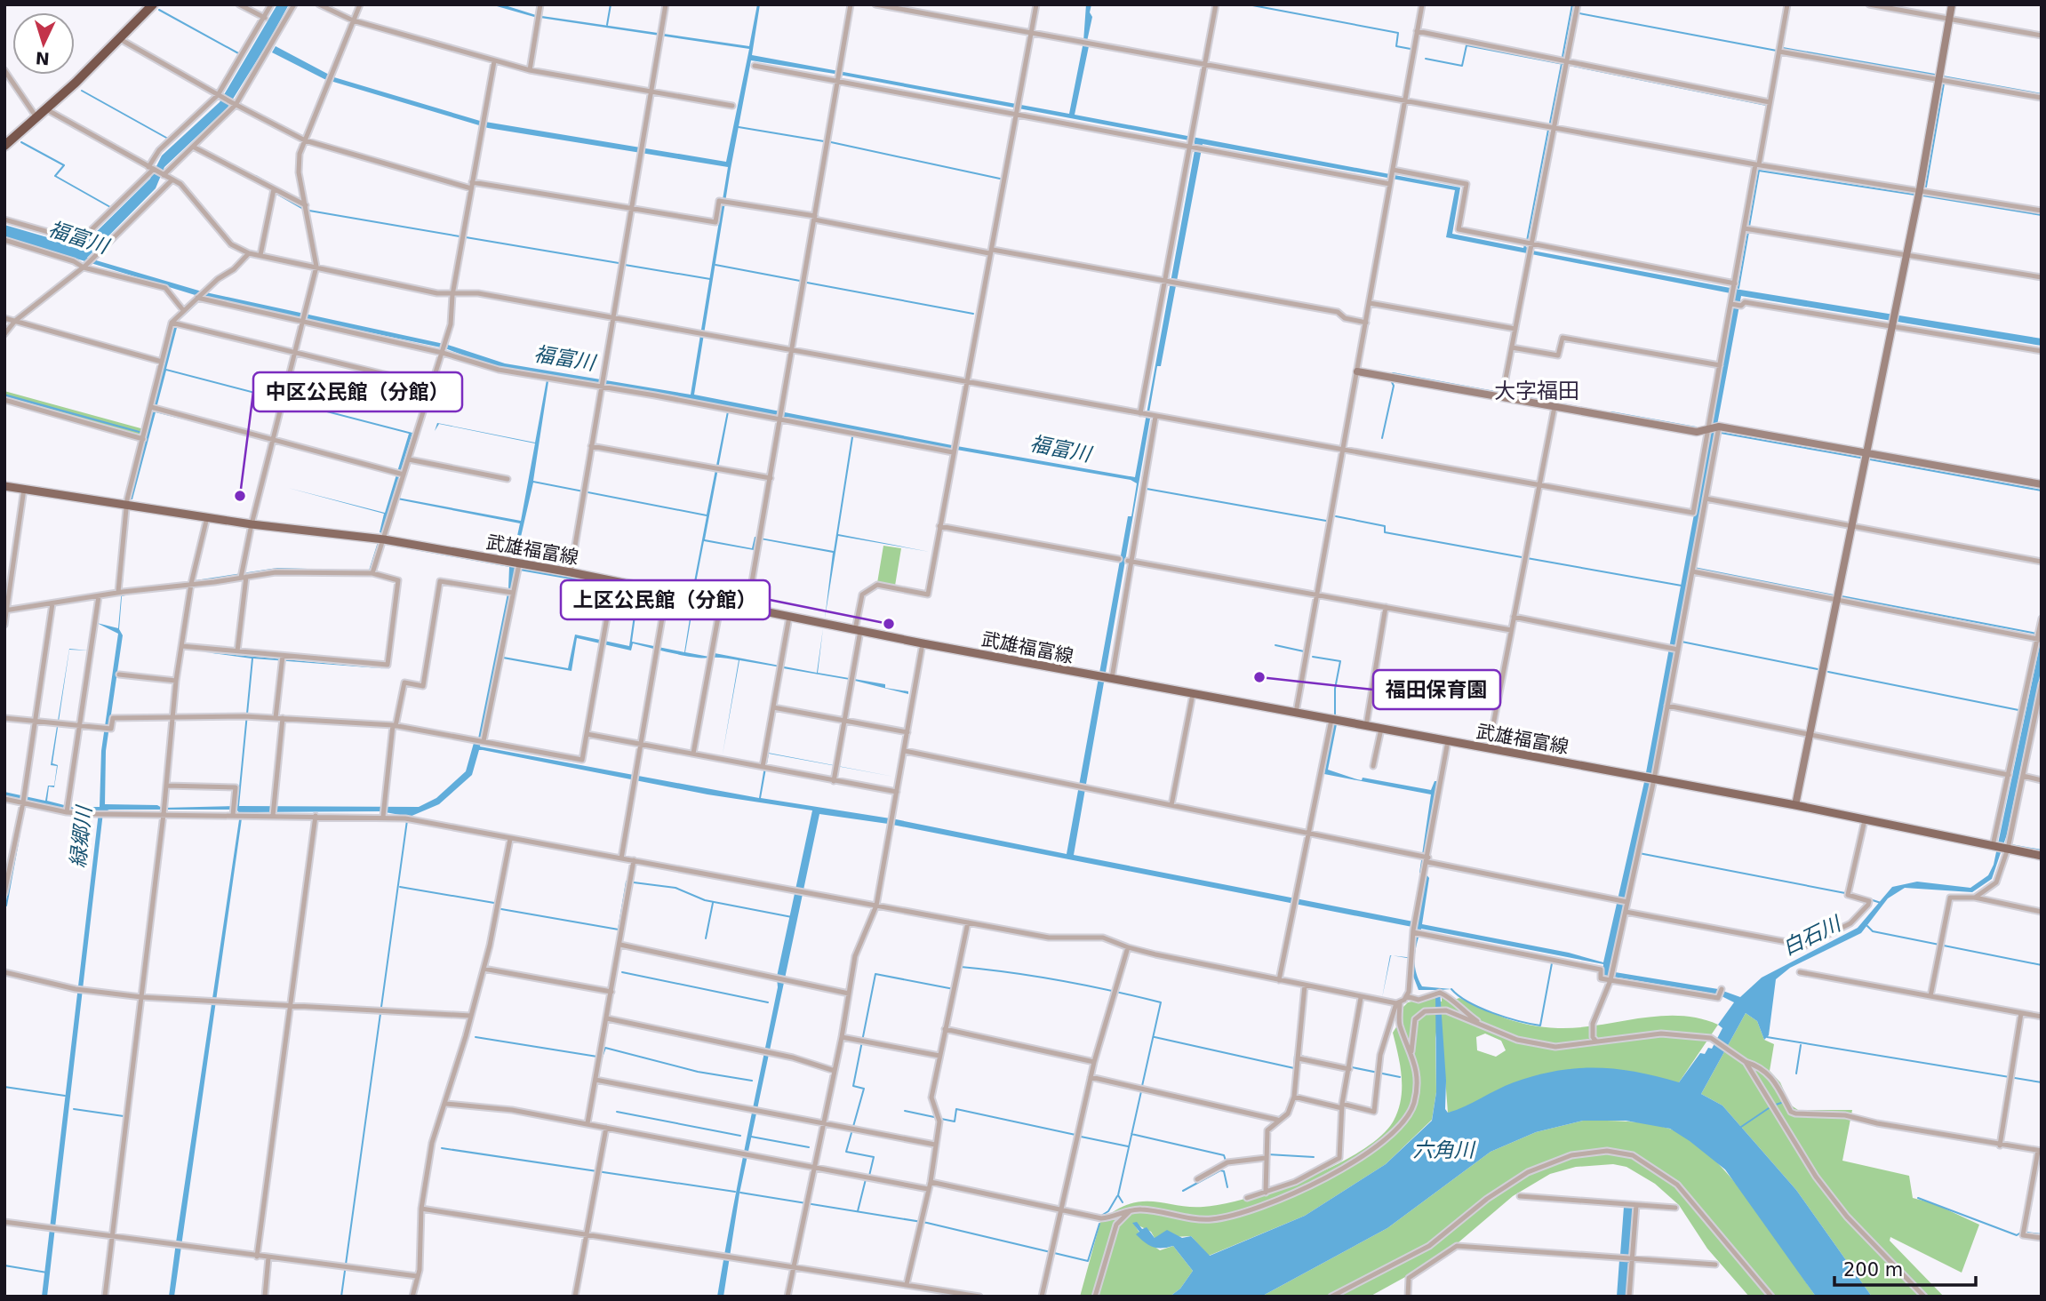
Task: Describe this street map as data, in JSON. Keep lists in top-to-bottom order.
{
  "streets": {
    "main road": ["武雄福富線"]
  },
  "districts": ["大字福田"],
  "water": [
    "福富川",
    "緑郷川",
    "白石川",
    "六角川"
  ],
  "places": ["中区公民館（分館）", "上区公民館（分館）", "福田保育園"],
  "scale_bar": "200 m",
  "north": "bottom"
}
